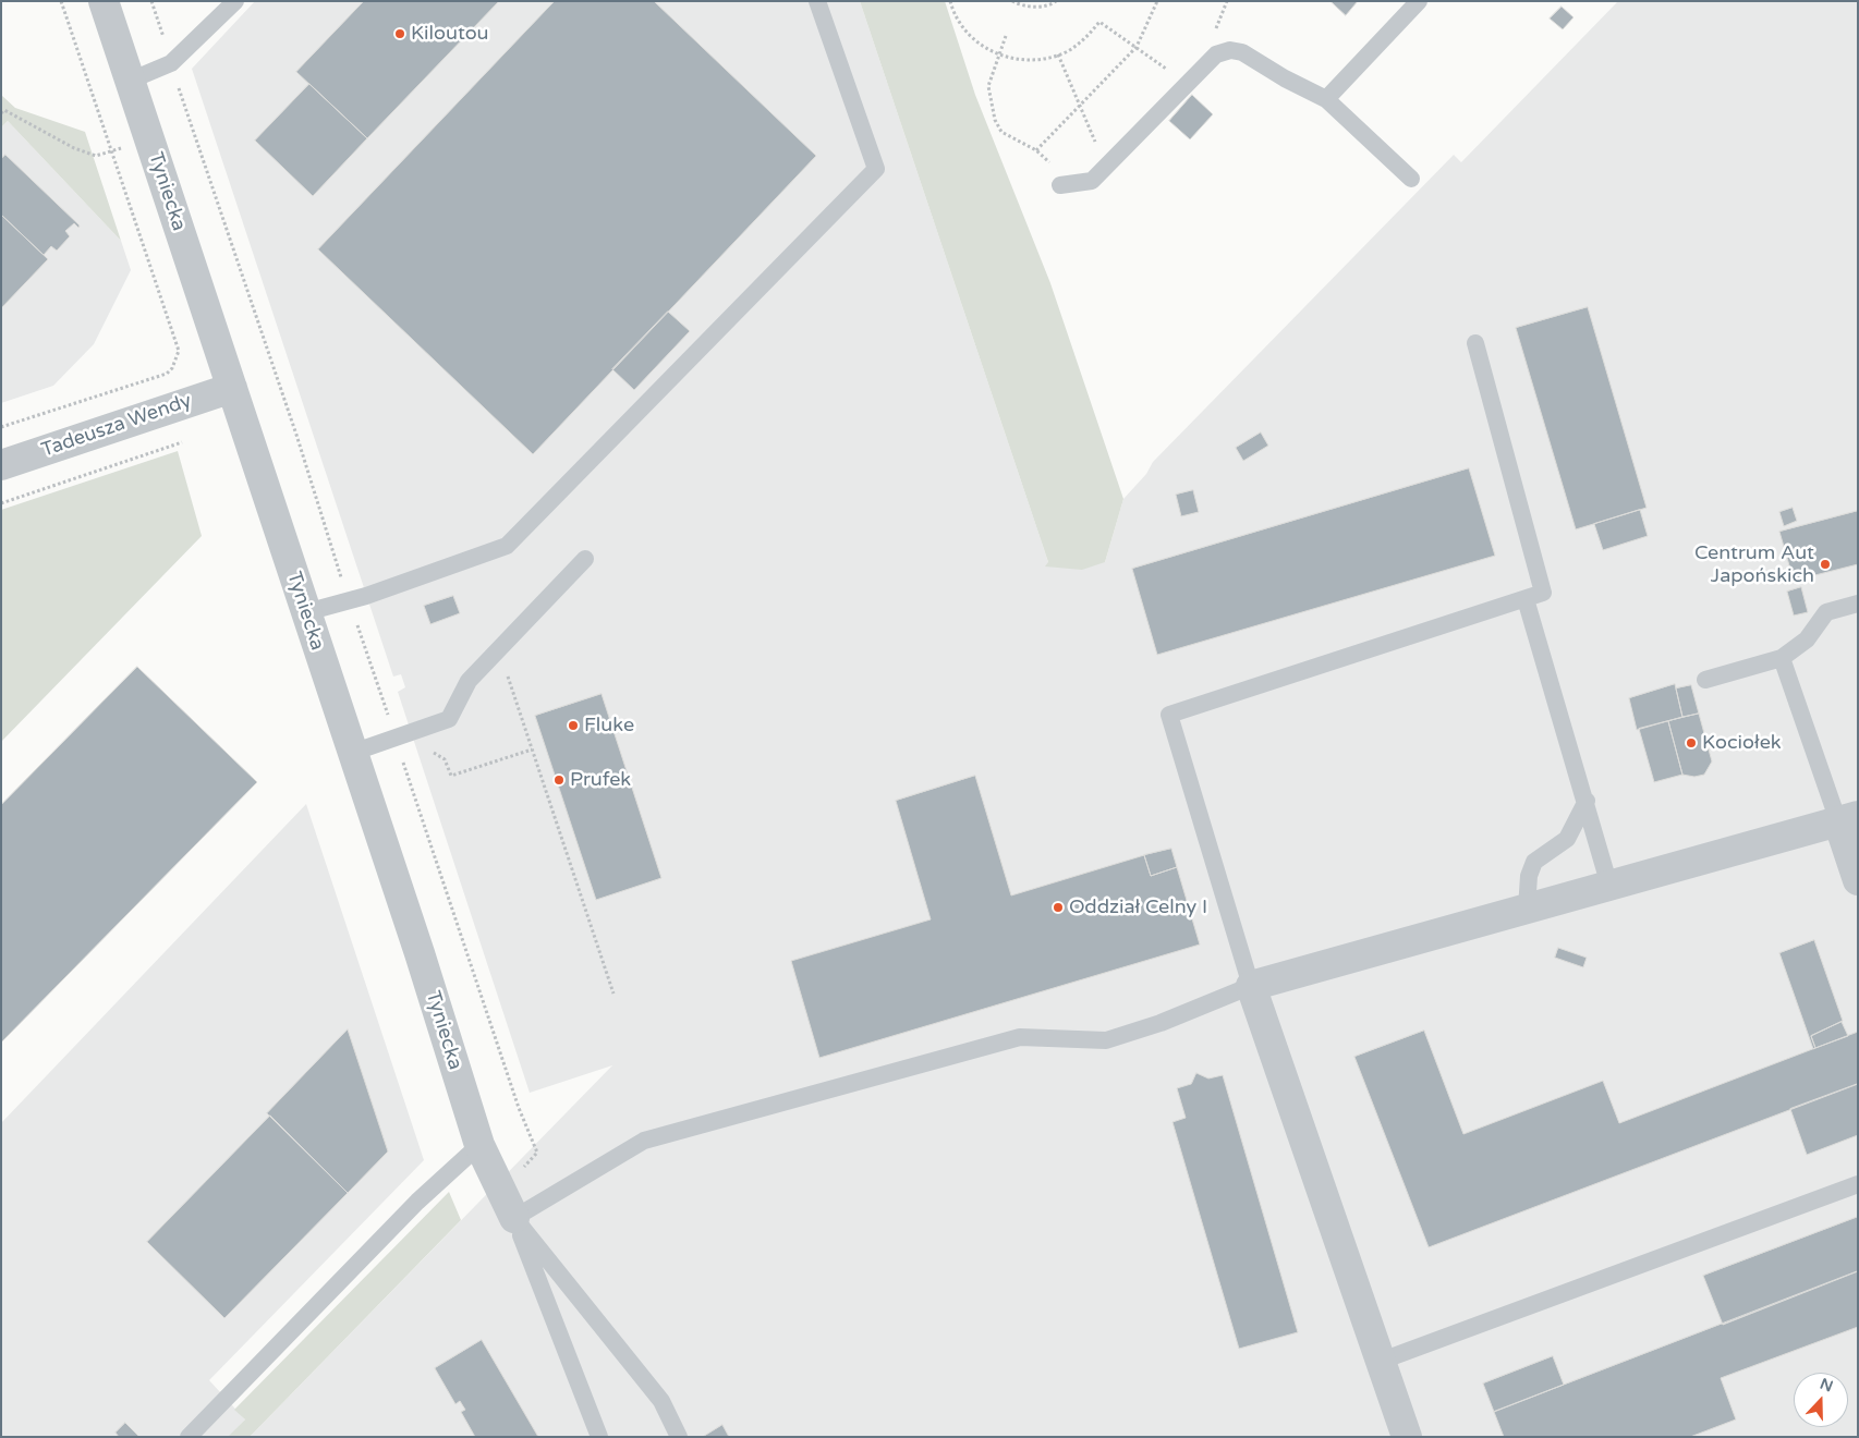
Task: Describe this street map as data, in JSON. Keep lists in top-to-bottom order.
{
  "streets": {
    "street": ["Tyniecka", "Tadeusza Wendy"]
  },
  "crossings": [
    ["Tyniecka", "Tadeusza Wendy"]
  ],
  "places": [
    "Kiloutou",
    "Centrum Aut Japońskich",
    "Fluke",
    "Kociołek",
    "Prufek",
    "Oddział Celny I"
  ],
  "north": "top"
}
